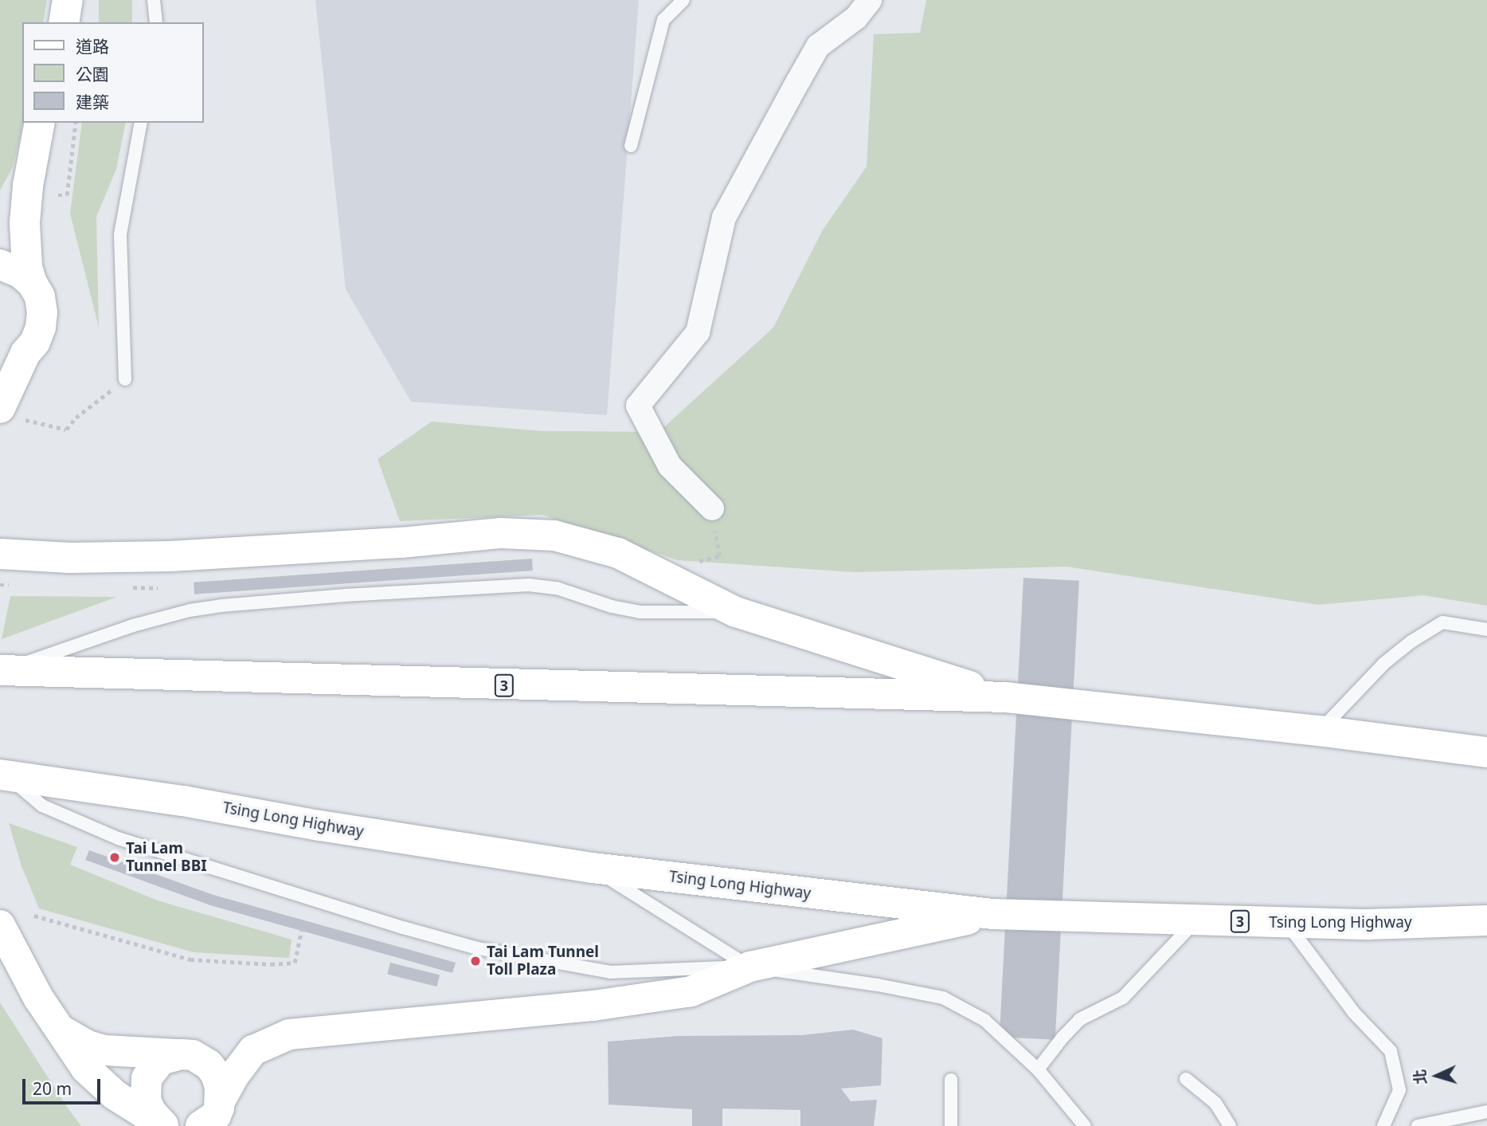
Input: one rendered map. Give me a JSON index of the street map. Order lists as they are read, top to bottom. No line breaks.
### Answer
{"streets":{"main road":["3","Tsing Long Highway"]},"places":["Tai Lam Tunnel BBI","Tai Lam Tunnel Toll Plaza"],"legend":["道路","公園","建築"],"scale_bar":"20 m","north":"left"}
